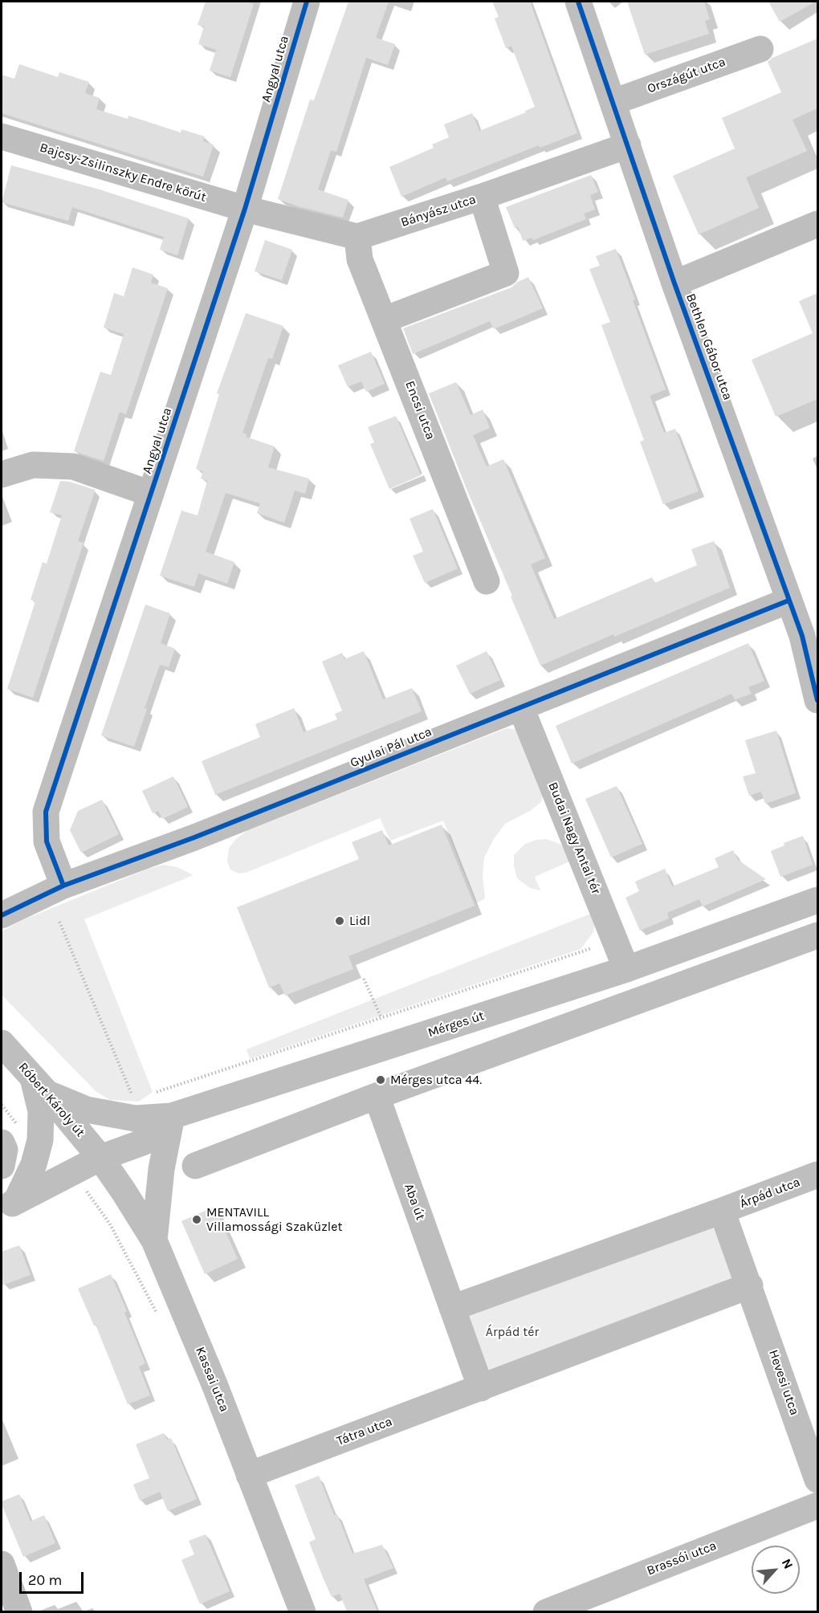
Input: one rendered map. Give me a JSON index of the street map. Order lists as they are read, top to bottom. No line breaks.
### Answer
{"streets":{"street":["Angyal utca","Országút utca","Bajcsy-Zsilinszky Endre körút","Bányász utca","Bethlen Gábor utca","Encsi utca","Gyulai Pál utca","Budai Nagy Antal tér","Mérges út","Róbert Károly út","Árpád utca","Aba út","Kassai utca","Hevesi utca","Tátra utca","Brassói utca"]},"crossings":[["Angyal utca","Bajcsy-Zsilinszky Endre körút"],["Angyal utca","Gyulai Pál utca"],["Országút utca","Bethlen Gábor utca"],["Bányász utca","Bethlen Gábor utca"],["Bányász utca","Encsi utca"],["Bethlen Gábor utca","Gyulai Pál utca"],["Gyulai Pál utca","Budai Nagy Antal tér"],["Budai Nagy Antal tér","Mérges út"],["Mérges út","Róbert Károly út"],["Mérges út","Kassai utca"],["Róbert Károly út","Kassai utca"],["Kassai utca","Tátra utca"]],"parks":["Árpád tér"],"places":["Lidl","Mérges utca 44.","MENTAVILL Villamossági Szaküzlet"],"scale_bar":"20 m","north":"top right"}
